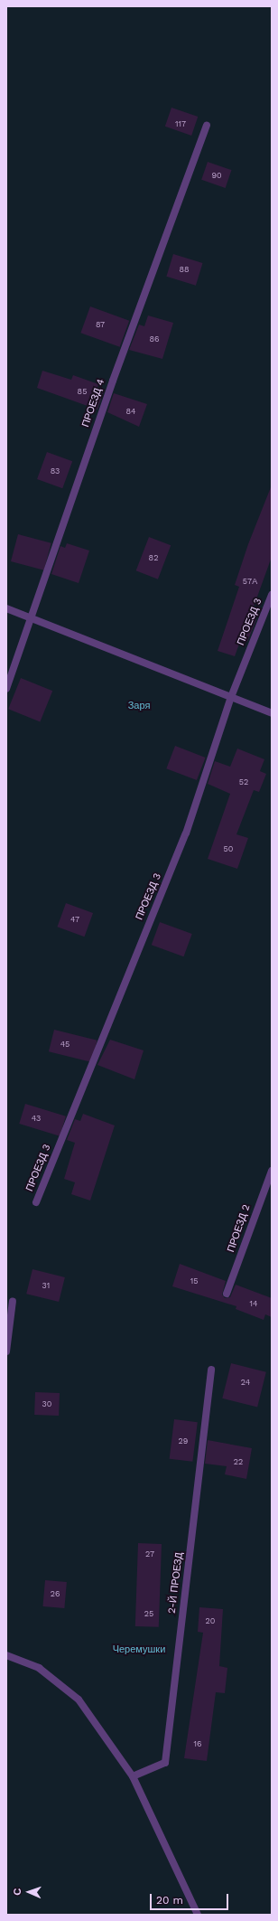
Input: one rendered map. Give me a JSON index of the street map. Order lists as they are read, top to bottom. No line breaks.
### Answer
{"streets":{"street":["ПРОЕЗД 4","ПРОЕЗД 3","ПРОЕЗД 2","2-Й ПРОЕЗД"]},"parks":["Заря","Черемушки"],"house_numbers":["117","90","88","87","86","85","84","83","82","57А","52","50","47","45","43","15","31","14","24","30","29","22","27","26","25","20","16"],"scale_bar":"20 m","north":"left"}
